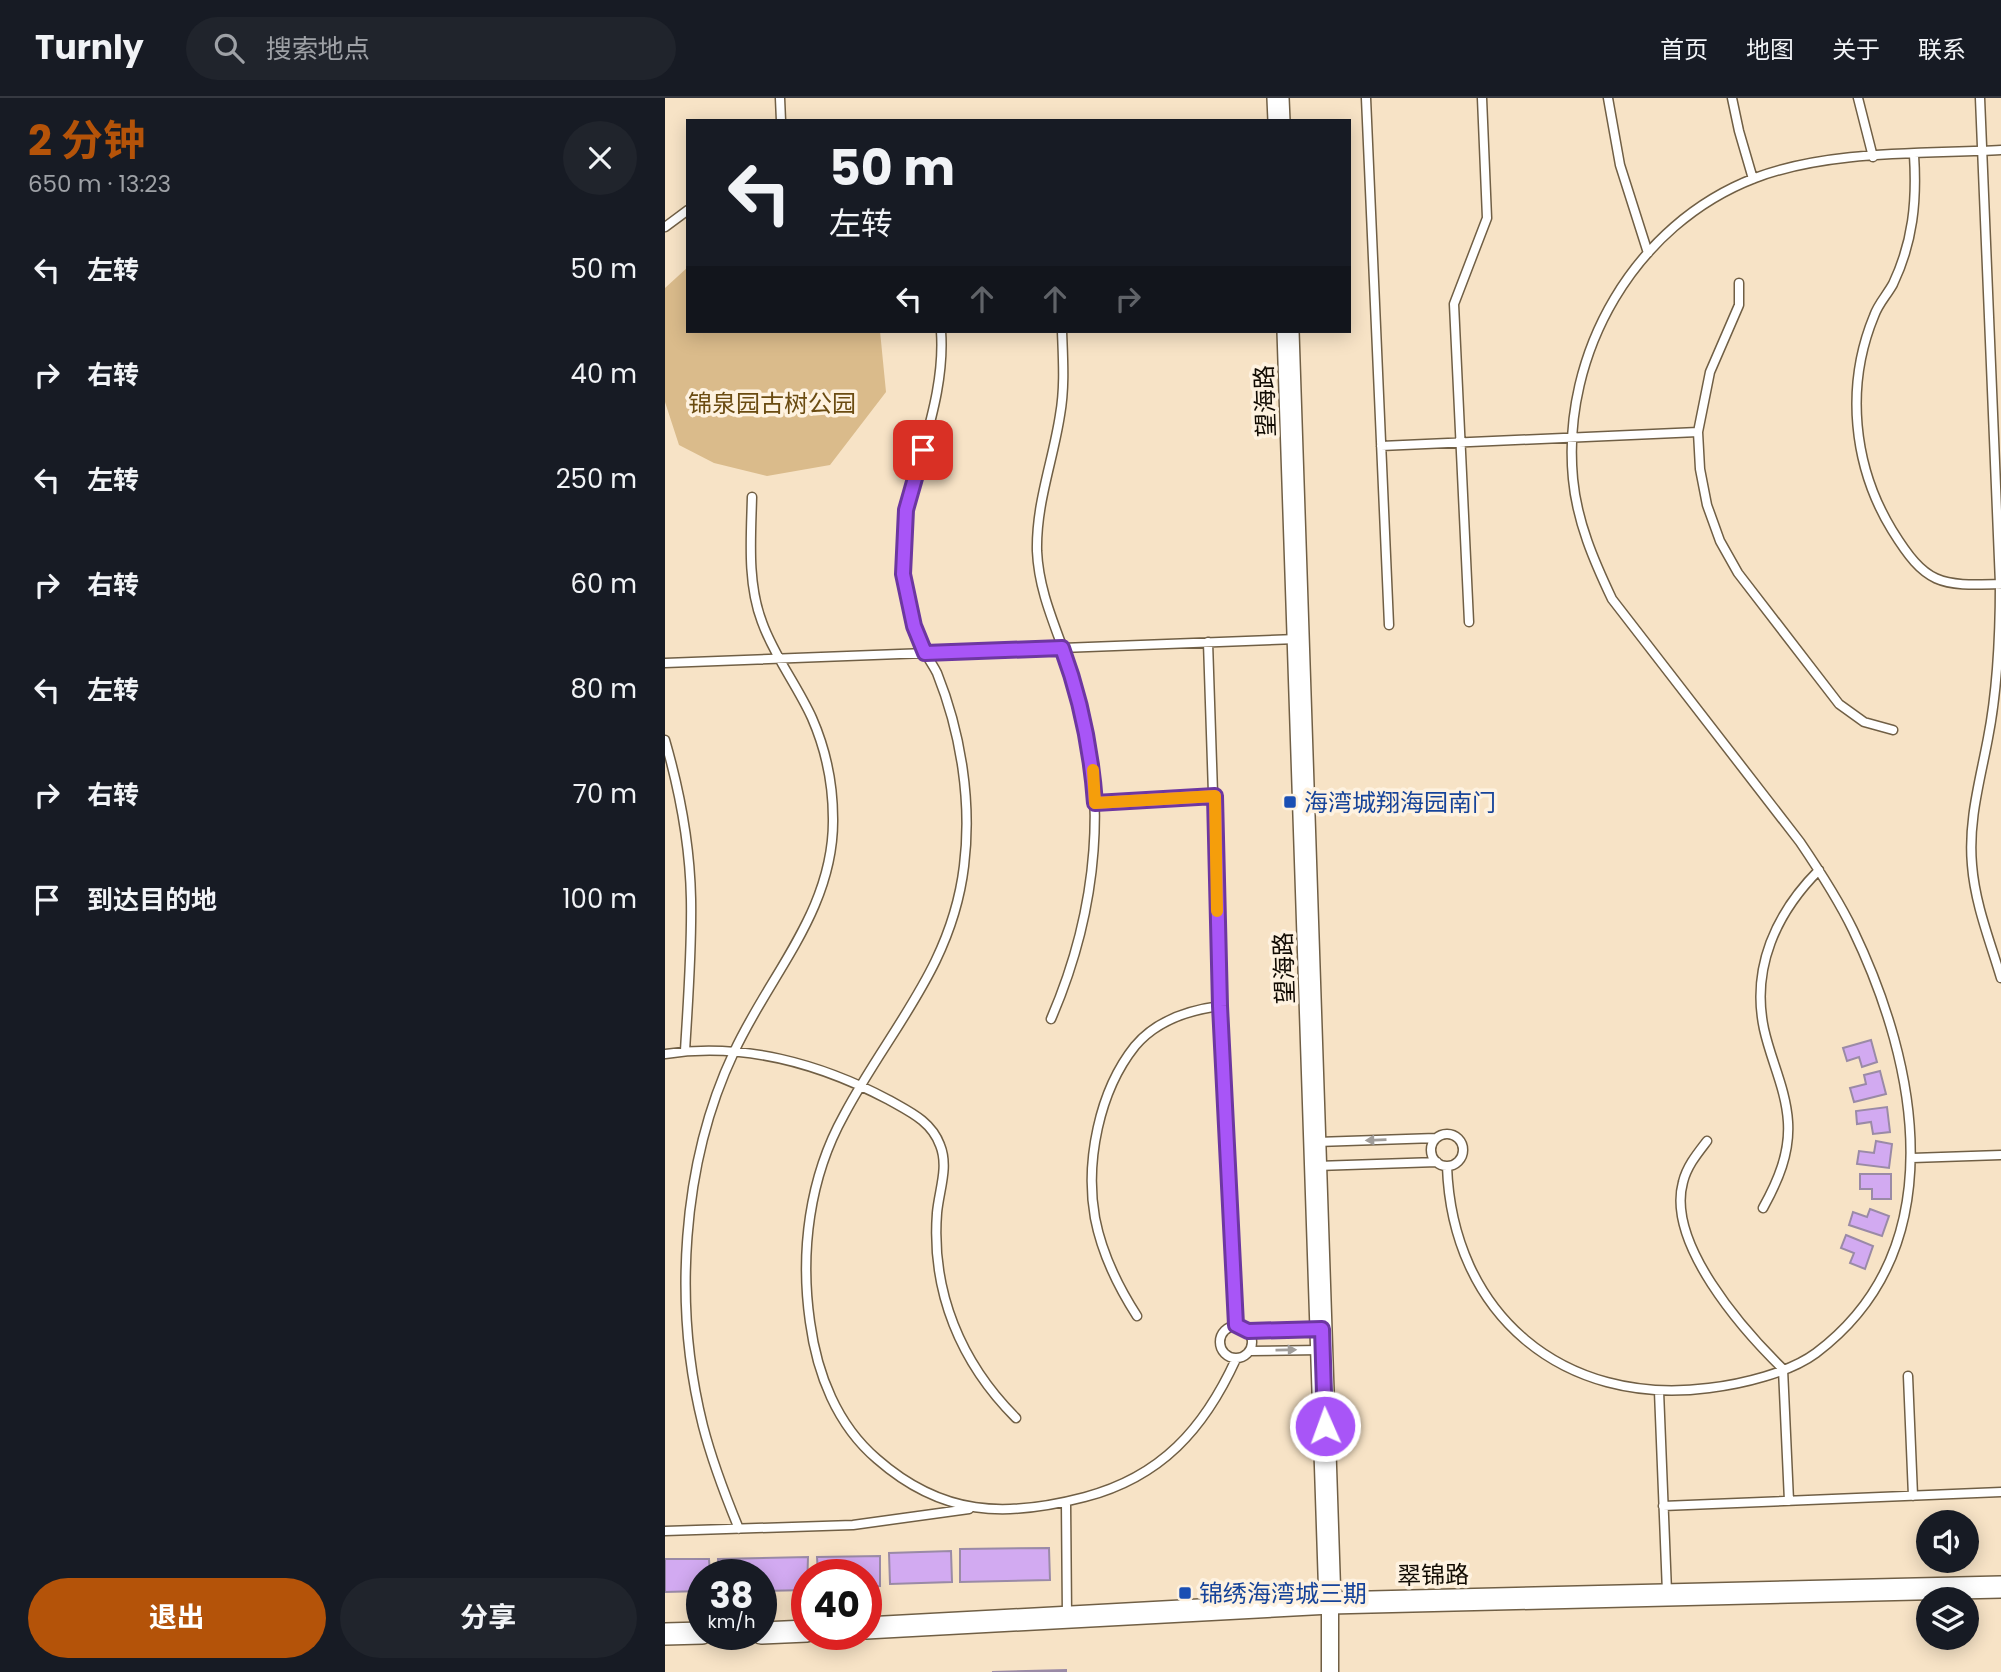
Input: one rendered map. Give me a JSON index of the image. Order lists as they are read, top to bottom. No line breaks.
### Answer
{"streets":{"street":["望海路","翠锦路"]},"crossings":[["望海路","翠锦路"]],"parks":["锦泉园古树公园"],"places":{"transit":["海湾城翔海园南门","锦绣海湾城三期"]},"page":{"header":"Turnly","search":"搜索地点","nav":["首页","地图","关于","联系"],"heading":["2 分钟","650 m · 13:23"],"turn":["50 m","左转"],"list":[{"name":"左转","value":"50 m"},{"name":"右转","value":"40 m"},{"name":"左转","value":"250 m"},{"name":"右转","value":"60 m"},{"name":"左转","value":"80 m"},{"name":"右转","value":"70 m"},{"name":"到达目的地","value":"100 m"}],"speed":"38 km/h","limit":"40","buttons":["退出","分享"]}}
